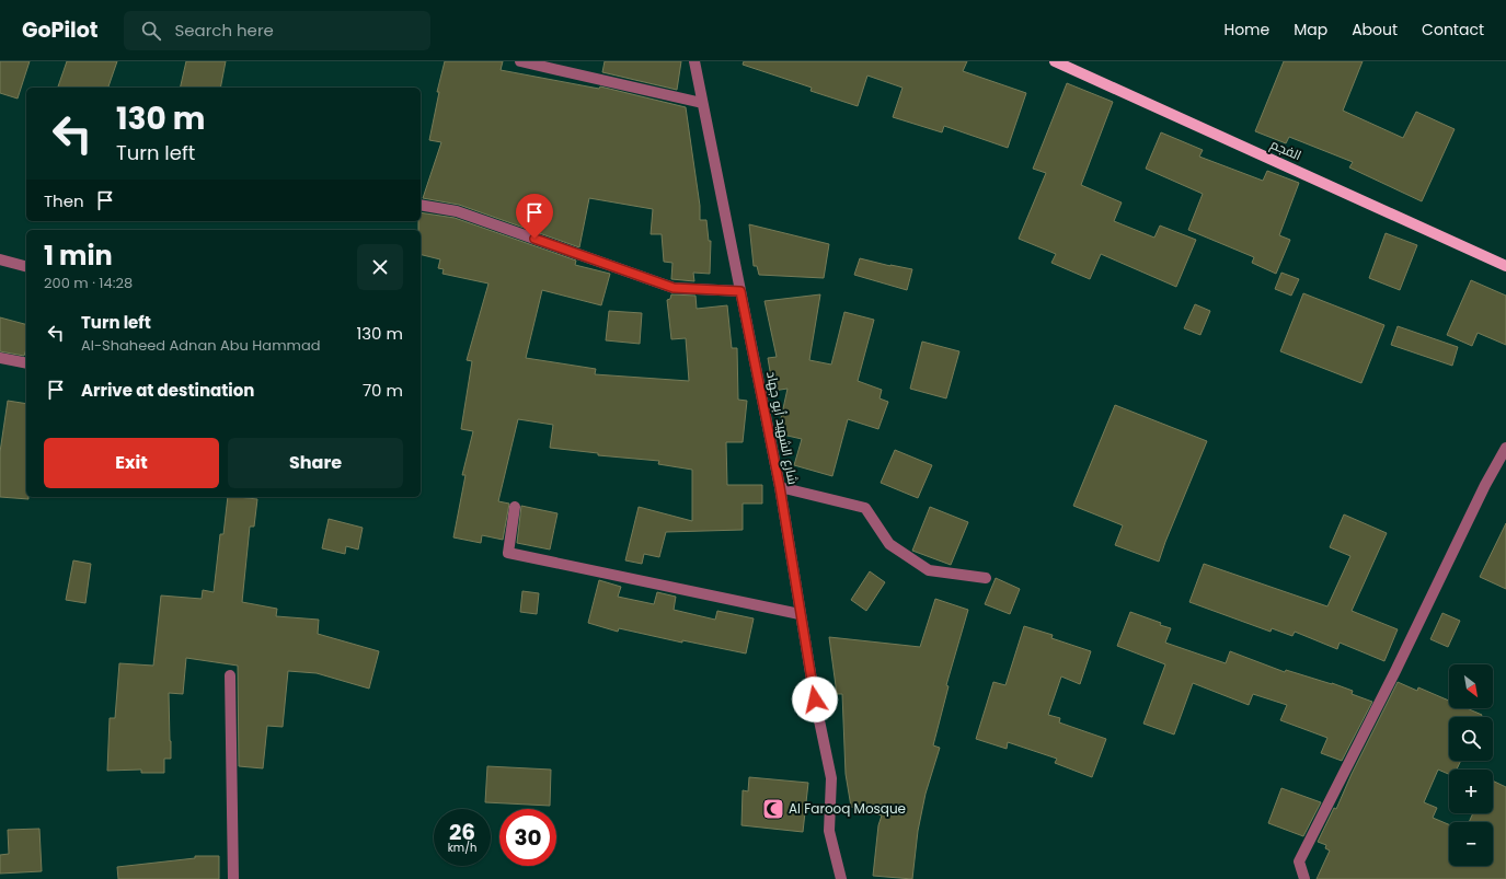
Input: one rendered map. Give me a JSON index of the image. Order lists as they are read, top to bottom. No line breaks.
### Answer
{"streets":{"main road":["الفجم"],"street":["شارع الشهيد أبو جهاد"]},"places":{"mosque":["Al Farooq Mosque"]},"north":"bottom right","page":{"header":"GoPilot","search":"Search here","nav":["Home","Map","About","Contact"],"turn":["130 m","Turn left"],"then":"Then","heading":["1 min","200 m · 14:28"],"list":[{"name":"Turn left","note":"Al-Shaheed Adnan Abu Hammad","value":"130 m"},{"name":"Arrive at destination","value":"70 m"}],"buttons":["Exit","Share"],"map_buttons":["+","−"],"speed":"26 km/h","limit":"30"}}
